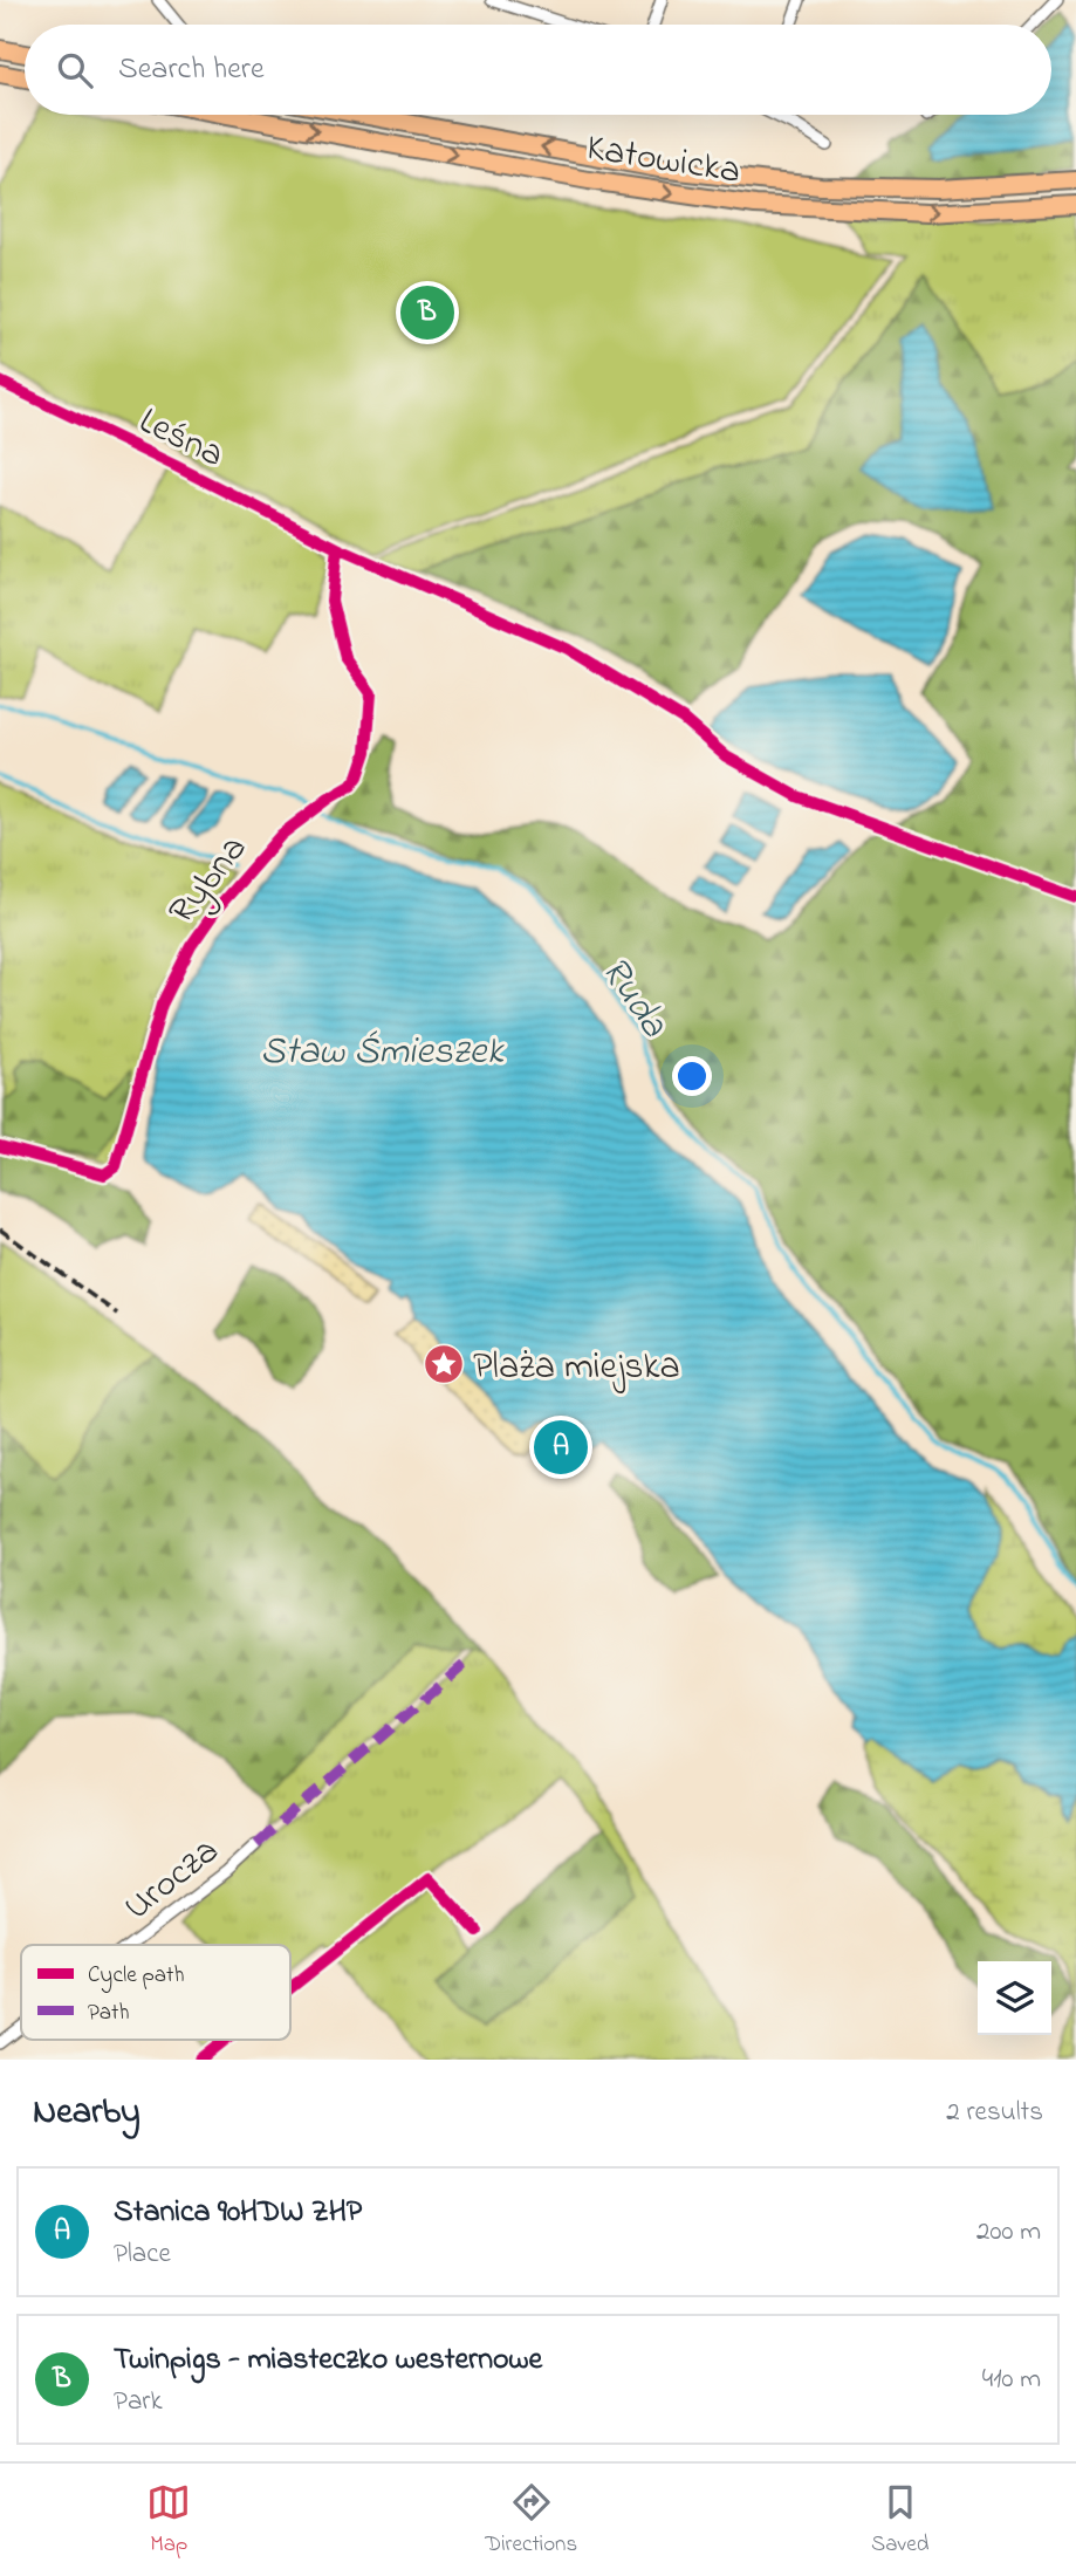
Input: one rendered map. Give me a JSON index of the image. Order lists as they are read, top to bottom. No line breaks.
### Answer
{"streets":{"main road":["Katowicka"],"street":["Leśna","Rybna","Urocza"]},"crossings":[["Leśna","Rybna"]],"water":["Ruda","Staw Śmieszek"],"places":{"place":["Plaża miejska"]},"legend":["Cycle path","Path"],"page":{"search":"Search here","pins":["B","A"],"heading":["Nearby","2 results"],"list":[{"mark":"A","name":"Stanica 90HDW ZHP","note":"Place","value":"200 m"},{"mark":"B","name":"Twinpigs - miasteczko westernowe","note":"Park","value":"410 m"}],"nav":["Map","Directions","Saved"]}}
